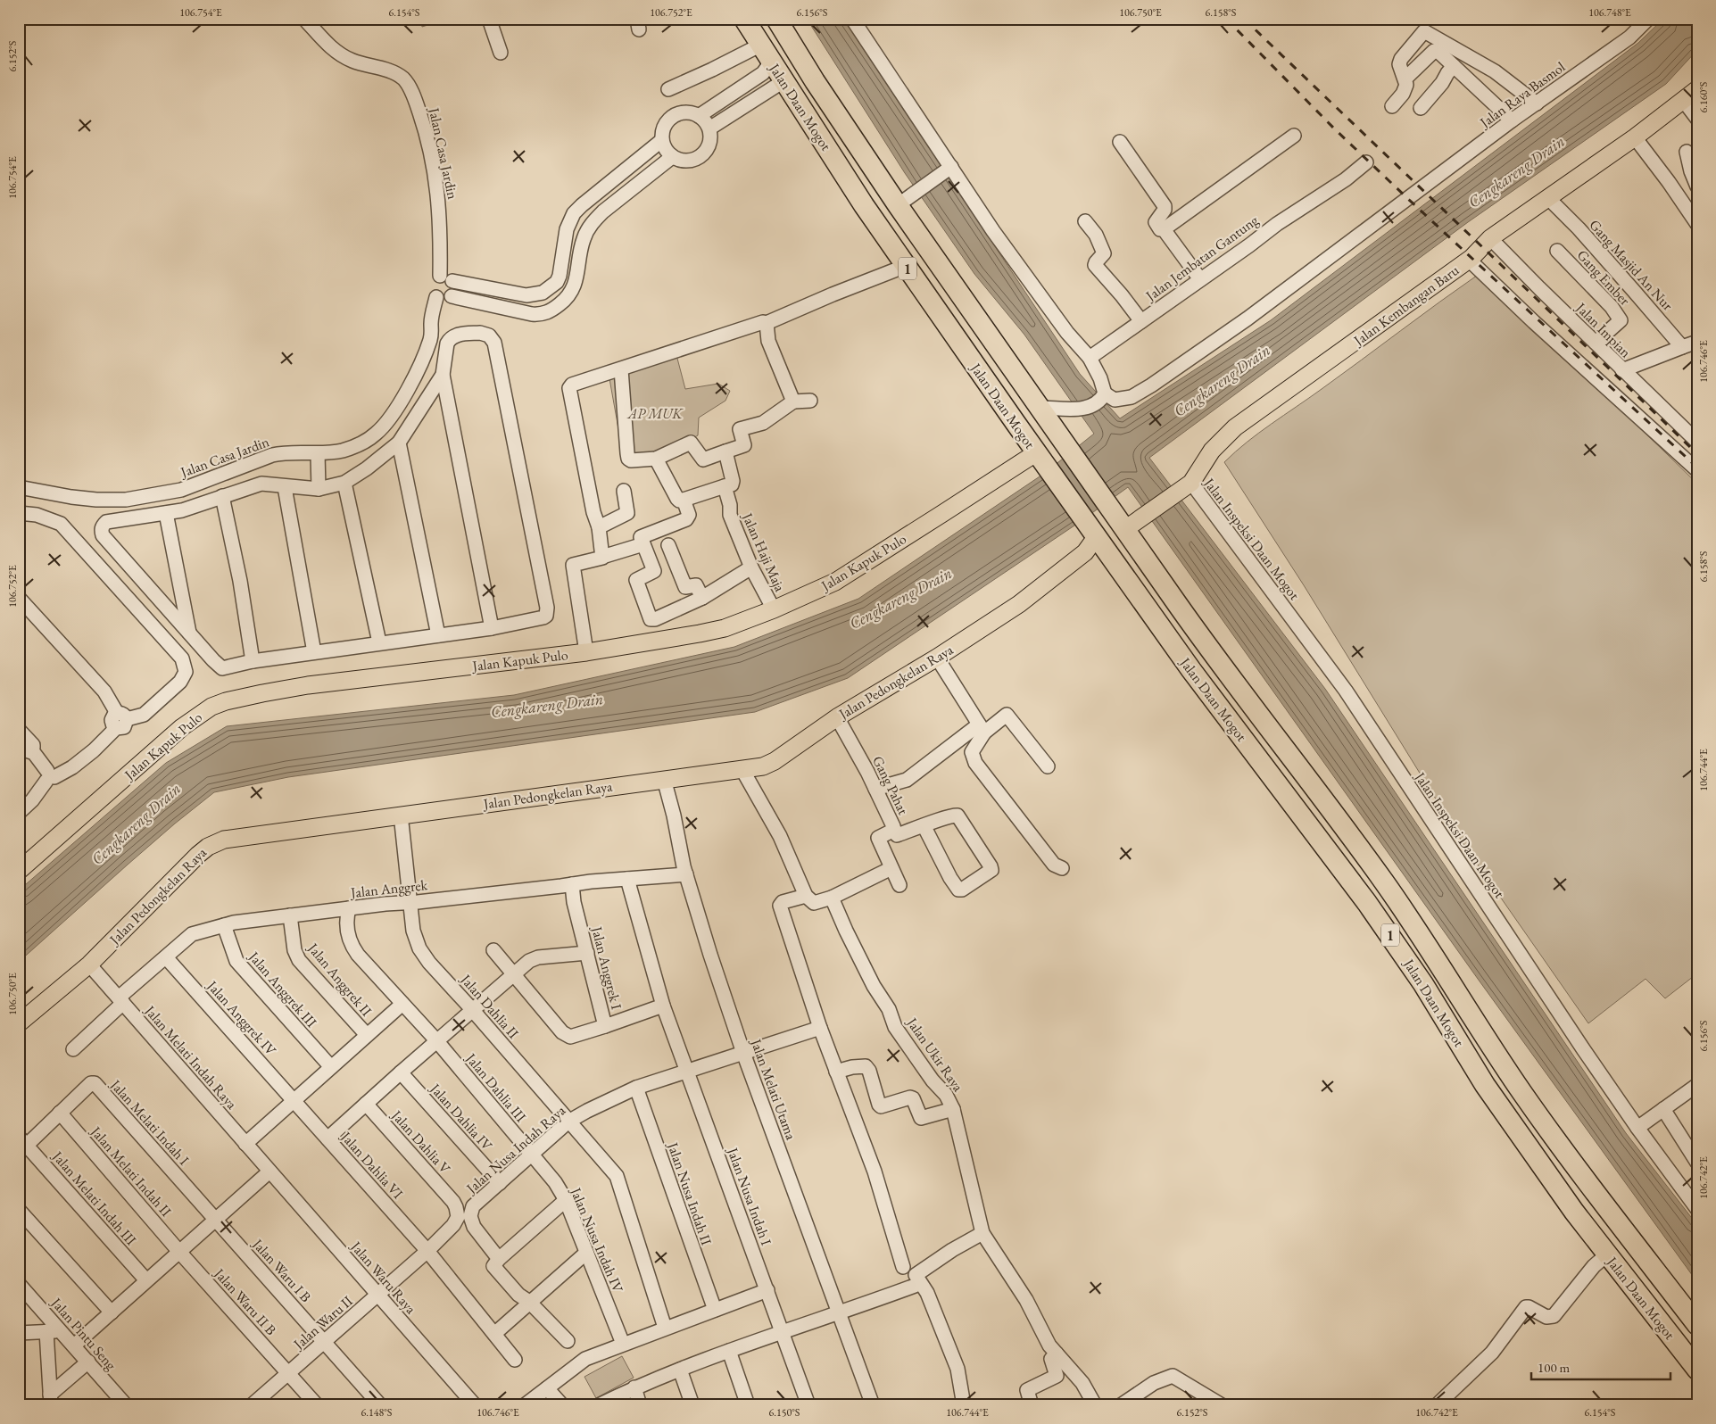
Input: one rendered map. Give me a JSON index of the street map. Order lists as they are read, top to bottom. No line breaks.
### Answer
{"streets":{"highway":["Jalan Daan Mogot","1"],"main road":["Jalan Kembangan Baru","Jalan Kapuk Pulo","Jalan Pedongkelan Raya"],"street":["Jalan Raya Basmol","Jalan Casa Jardin","Jalan Jembatan Gantung","Gang Masjid An Nur","Gang Ember","Jalan Impian","Jalan Inspeksi Daan Mogot","Jalan Haji Maja","Gang Pahat","Jalan Anggrek","Jalan Anggrek I","Jalan Anggrek II","Jalan Anggrek III","Jalan Dahlia II","Jalan Anggrek IV","Jalan Ukir Raya","Jalan Melati Indah Raya","Jalan Dahlia III","Jalan Melati Utama","Jalan Dahlia IV","Jalan Melati Indah I","Jalan Dahlia V","Jalan Nusa Indah Raya","Jalan Dahlia VI","Jalan Melati Indah II","Jalan Nusa Indah II","Jalan Nusa Indah I","Jalan Melati Indah III","Jalan Nusa Indah IV","Jalan Waru I B","Jalan Waru Raya","Jalan Waru II B","Jalan Waru II","Jalan Pintu Seng"]},"crossings":[["Jalan Daan Mogot","Jalan Kembangan Baru"],["Jalan Daan Mogot","Jalan Kapuk Pulo"],["Jalan Daan Mogot","Jalan Pedongkelan Raya"],["Gang Masjid An Nur","Jalan Kembangan Baru"],["Gang Ember","Jalan Impian"],["Jalan Kembangan Baru","Jalan Impian"],["Jalan Kembangan Baru","Jalan Inspeksi Daan Mogot"],["Jalan Haji Maja","Jalan Kapuk Pulo"],["Jalan Pedongkelan Raya","Gang Pahat"],["Jalan Pedongkelan Raya","Jalan Dahlia II"],["Jalan Pedongkelan Raya","Jalan Melati Indah Raya"],["Jalan Pedongkelan Raya","Jalan Melati Utama"],["Jalan Anggrek","Jalan Anggrek I"],["Jalan Anggrek","Jalan Anggrek II"],["Jalan Anggrek","Jalan Anggrek III"],["Jalan Anggrek","Jalan Dahlia II"],["Jalan Anggrek","Jalan Anggrek IV"],["Jalan Anggrek","Jalan Melati Indah Raya"],["Jalan Anggrek","Jalan Melati Utama"],["Jalan Dahlia II","Jalan Nusa Indah Raya"],["Jalan Anggrek IV","Jalan Dahlia VI"],["Jalan Melati Indah Raya","Jalan Waru Raya"],["Jalan Dahlia III","Jalan Nusa Indah Raya"],["Jalan Dahlia III","Jalan Nusa Indah IV"],["Jalan Melati Utama","Jalan Nusa Indah Raya"],["Jalan Dahlia IV","Jalan Nusa Indah Raya"],["Jalan Melati Indah I","Jalan Melati Indah II"],["Jalan Melati Indah I","Jalan Melati Indah III"],["Jalan Melati Indah I","Jalan Waru I B"],["Jalan Dahlia V","Jalan Waru II"],["Jalan Nusa Indah Raya","Jalan Nusa Indah II"],["Jalan Nusa Indah Raya","Jalan Nusa Indah I"],["Jalan Nusa Indah Raya","Jalan Nusa Indah IV"],["Jalan Dahlia VI","Jalan Waru II"],["Jalan Melati Indah II","Jalan Waru II B"],["Jalan Waru I B","Jalan Waru II"],["Jalan Waru Raya","Jalan Waru II"],["Jalan Waru II B","Jalan Waru II"]],"water":["Cengkareng Drain"],"parks":["AP MUK"],"scale_bar":"100 m","coordinates":["106.754°E","6.154°S","106.752°E","6.156°S","106.750°E","6.158°S","106.748°E","6.152°S","6.160°S","106.746°E","106.744°E","106.742°E","6.148°S","6.150°S"]}
